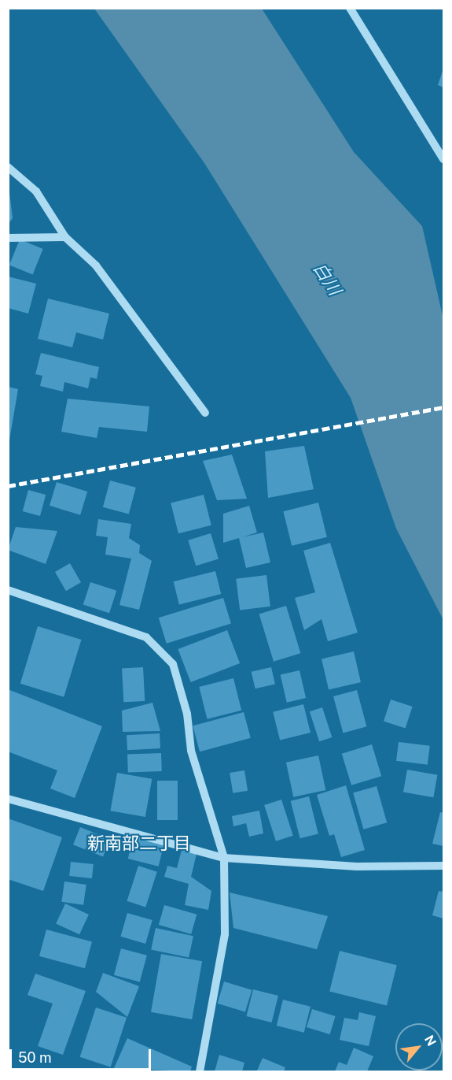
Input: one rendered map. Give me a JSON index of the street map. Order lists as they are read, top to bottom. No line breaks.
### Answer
{"districts":["新南部二丁目"],"water":["白川"],"scale_bar":"50 m","north":"top right"}
